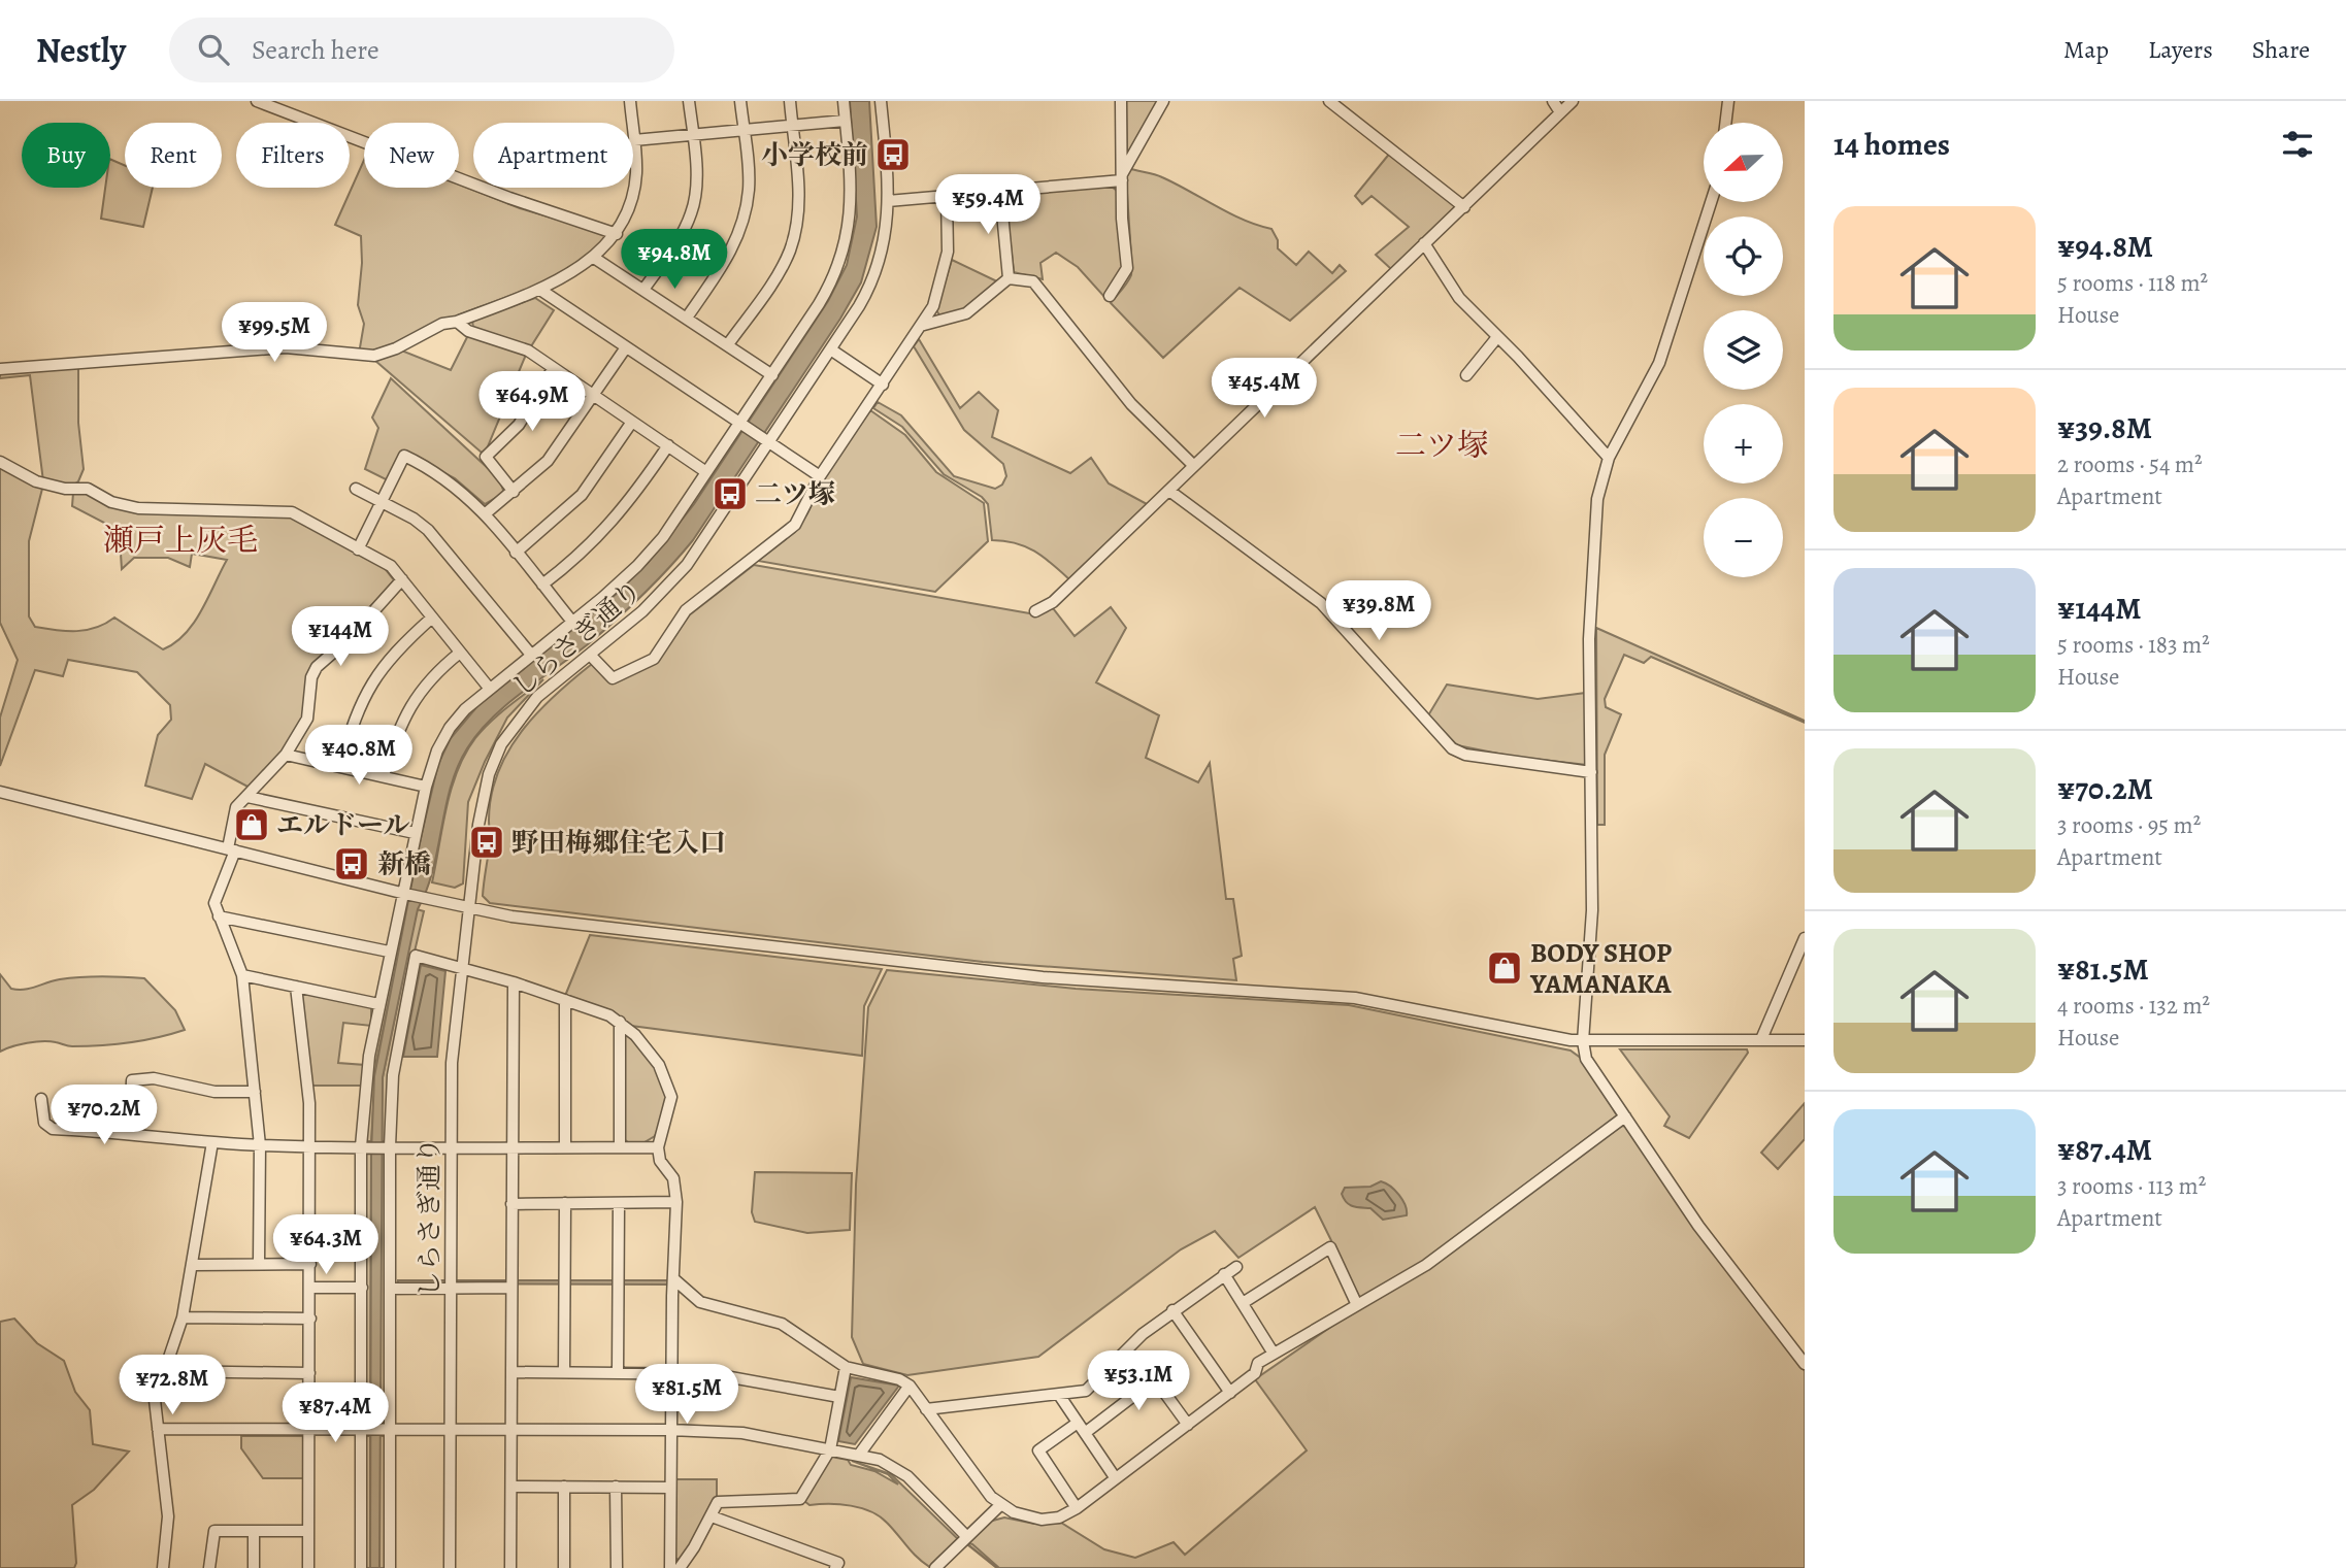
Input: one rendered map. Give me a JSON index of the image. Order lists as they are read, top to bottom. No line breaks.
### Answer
{"streets":{"street":["しらさぎ通り"]},"districts":["二ツ塚","瀬戸上灰毛"],"places":{"bus stop":["小学校前","二ツ塚","野田梅郷住宅入口","新橋"],"shop":["エルドール","BODY SHOP YAMANAKA"]},"north":"left","page":{"header":"Nestly","search":"Search here","nav":["Map","Layers","Share"],"heading":"14 homes","map_buttons":["+","−"],"chip":["Buy","Rent","Filters","New","Apartment"],"price":["¥59.4M","¥94.8M","¥99.5M","¥45.4M","¥64.9M","¥39.8M","¥144M","¥40.8M","¥70.2M","¥64.3M","¥53.1M","¥72.8M","¥81.5M","¥87.4M"],"list":[{"name":"¥94.8M","note":"5 rooms · 118 m² · House"},{"name":"¥39.8M","note":"2 rooms · 54 m² · Apartment"},{"name":"¥144M","note":"5 rooms · 183 m² · House"},{"name":"¥70.2M","note":"3 rooms · 95 m² · Apartment"},{"name":"¥81.5M","note":"4 rooms · 132 m² · House"},{"name":"¥87.4M","note":"3 rooms · 113 m² · Apartment"}]}}
